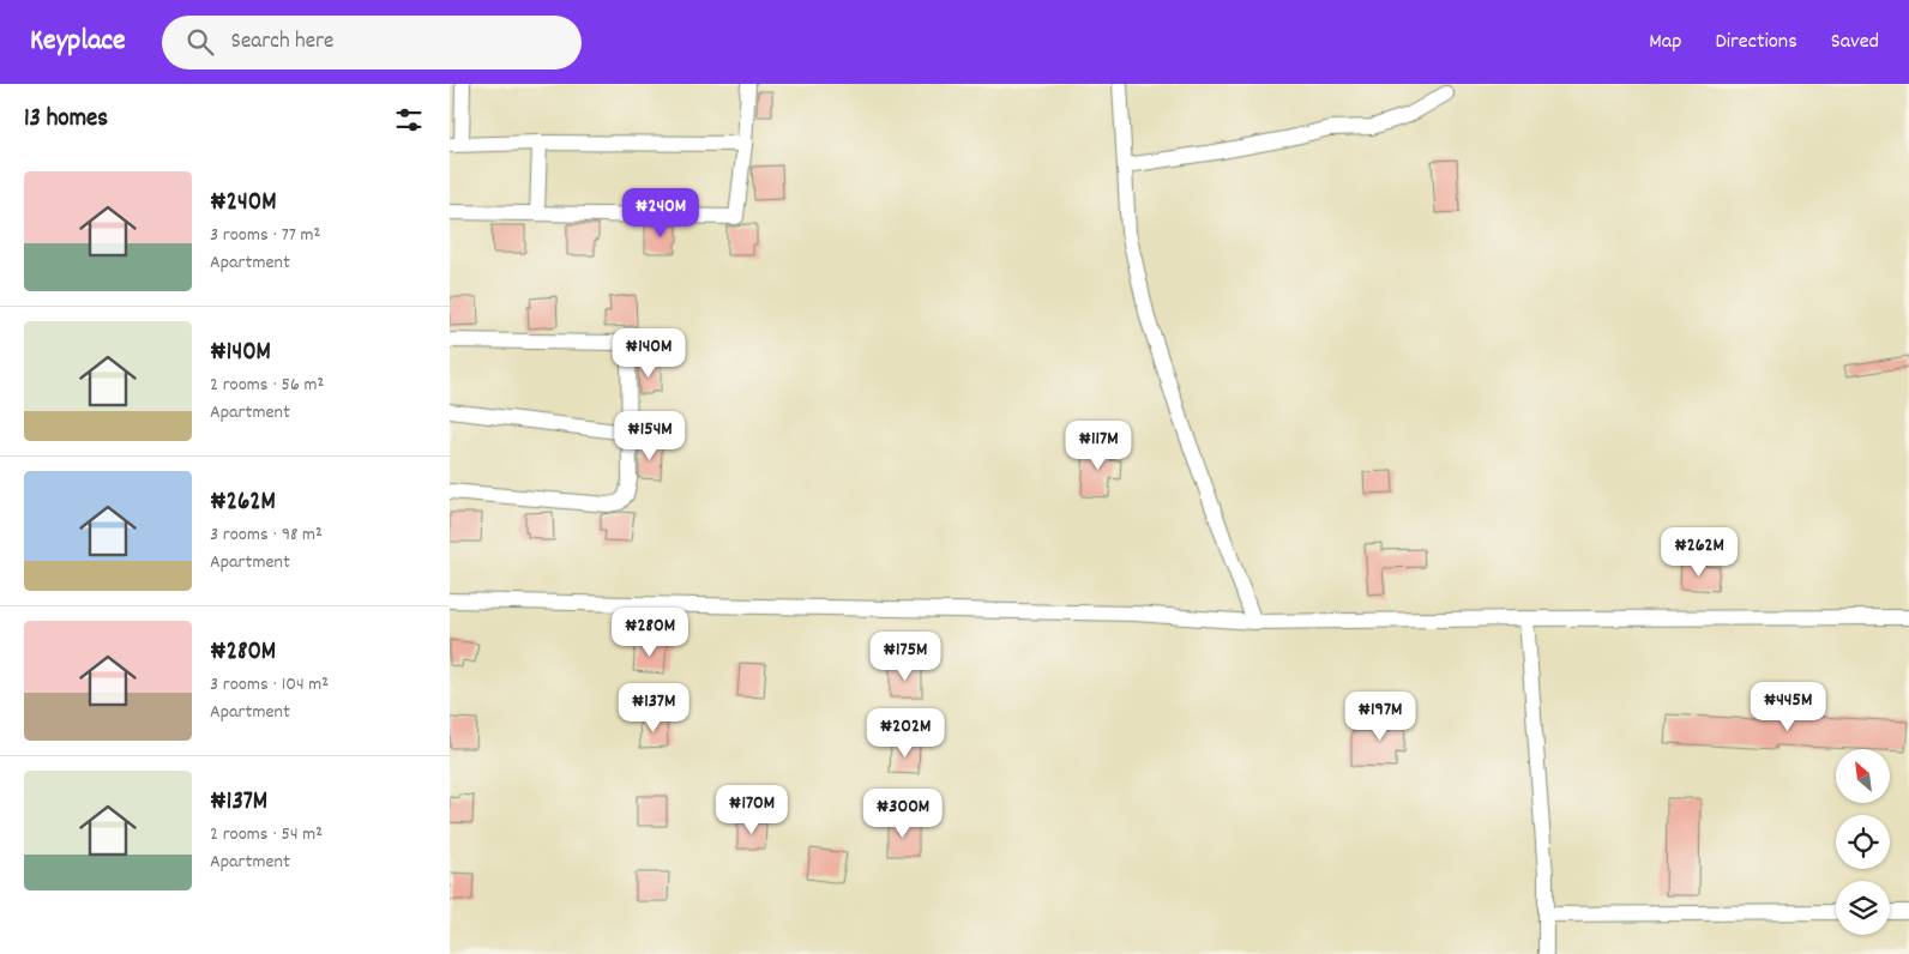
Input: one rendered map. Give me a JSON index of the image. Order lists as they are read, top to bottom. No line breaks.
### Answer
{"north":"top left","page":{"header":"Keyplace","search":"Search here","nav":["Map","Directions","Saved"],"heading":"13 homes","list":[{"name":"₦240M","note":"3 rooms · 77 m² · Apartment"},{"name":"₦140M","note":"2 rooms · 56 m² · Apartment"},{"name":"₦262M","note":"3 rooms · 98 m² · Apartment"},{"name":"₦280M","note":"3 rooms · 104 m² · Apartment"},{"name":"₦137M","note":"2 rooms · 54 m² · Apartment"}],"price":["₦240M","₦140M","₦154M","₦117M","₦262M","₦280M","₦175M","₦445M","₦137M","₦197M","₦202M","₦170M","₦300M"]}}
